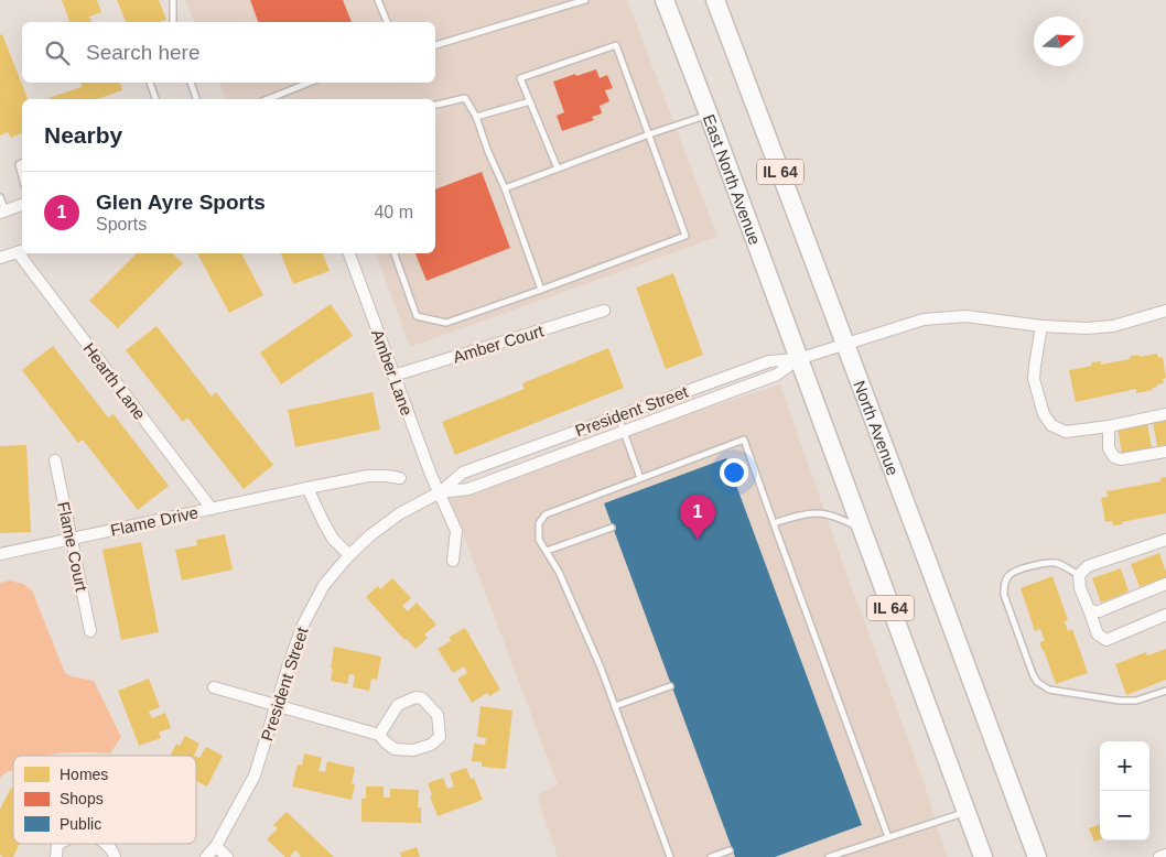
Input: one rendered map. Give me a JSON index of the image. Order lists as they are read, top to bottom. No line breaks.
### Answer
{"streets":{"main road":["IL 64","East North Avenue","North Avenue"],"street":["Amber Court","Amber Lane","Hearth Lane","President Street","Flame Drive","Flame Court"]},"crossings":[["IL 64","East North Avenue"],["IL 64","President Street"],["East North Avenue","President Street"],["Amber Court","Amber Lane"],["Amber Lane","President Street"],["Hearth Lane","Flame Drive"],["President Street","North Avenue"],["Flame Drive","Flame Court"]],"legend":["Homes","Shops","Public"],"north":"right","page":{"search":"Search here","heading":"Nearby","list":[{"mark":"1","name":"Glen Ayre Sports","note":"Sports","value":"40 m"}],"pins":"1","map_buttons":["+","−"]}}
